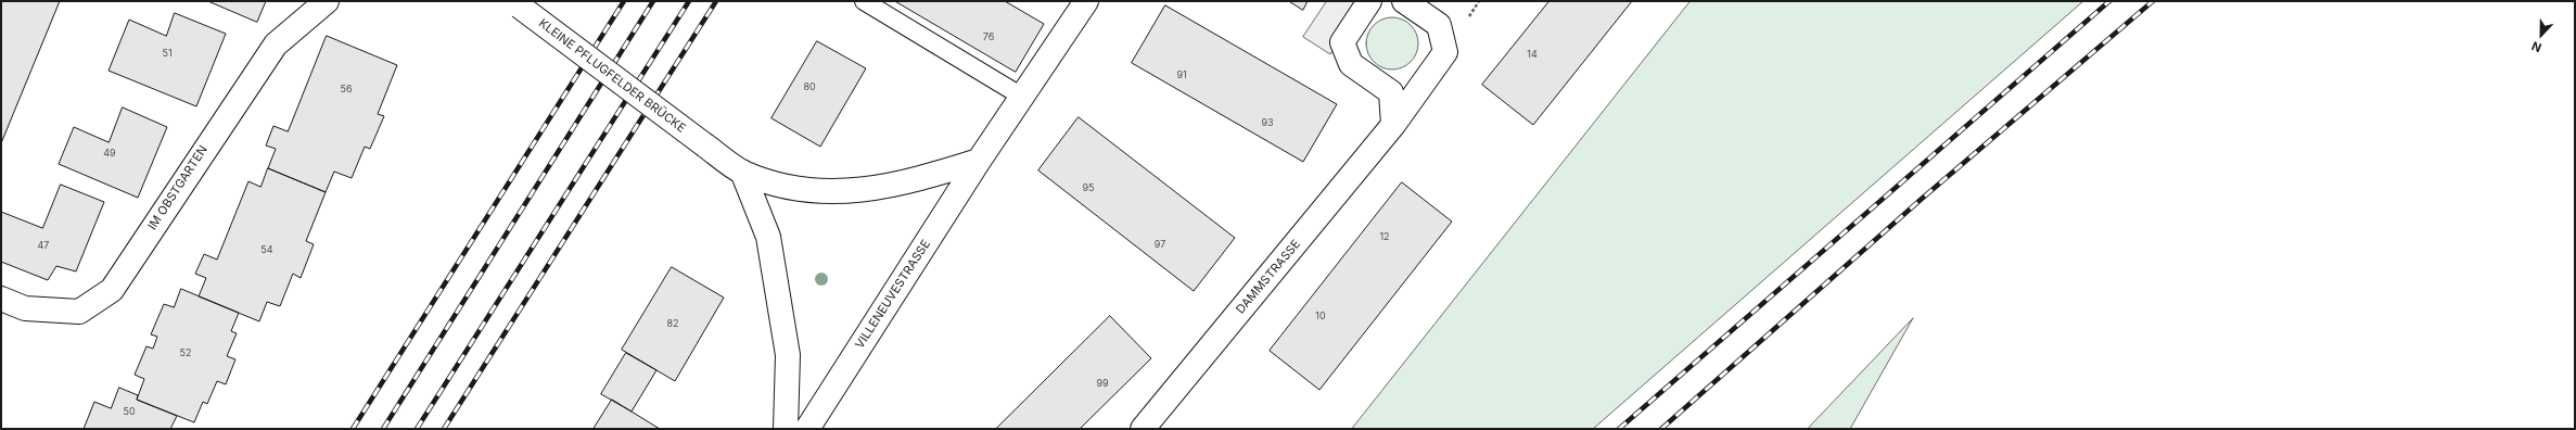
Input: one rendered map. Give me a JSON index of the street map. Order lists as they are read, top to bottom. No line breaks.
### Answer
{"streets":{"street":["KLEINE PFLUGFELDER BRÜCKE","IM OBSTGARTEN","DAMMSTRASSE","VILLENEUVESTRASSE"]},"house_numbers":["76","51","14","91","80","56","93","49","95","12","97","47","54","10","82","52","99","50"],"north":"bottom"}
